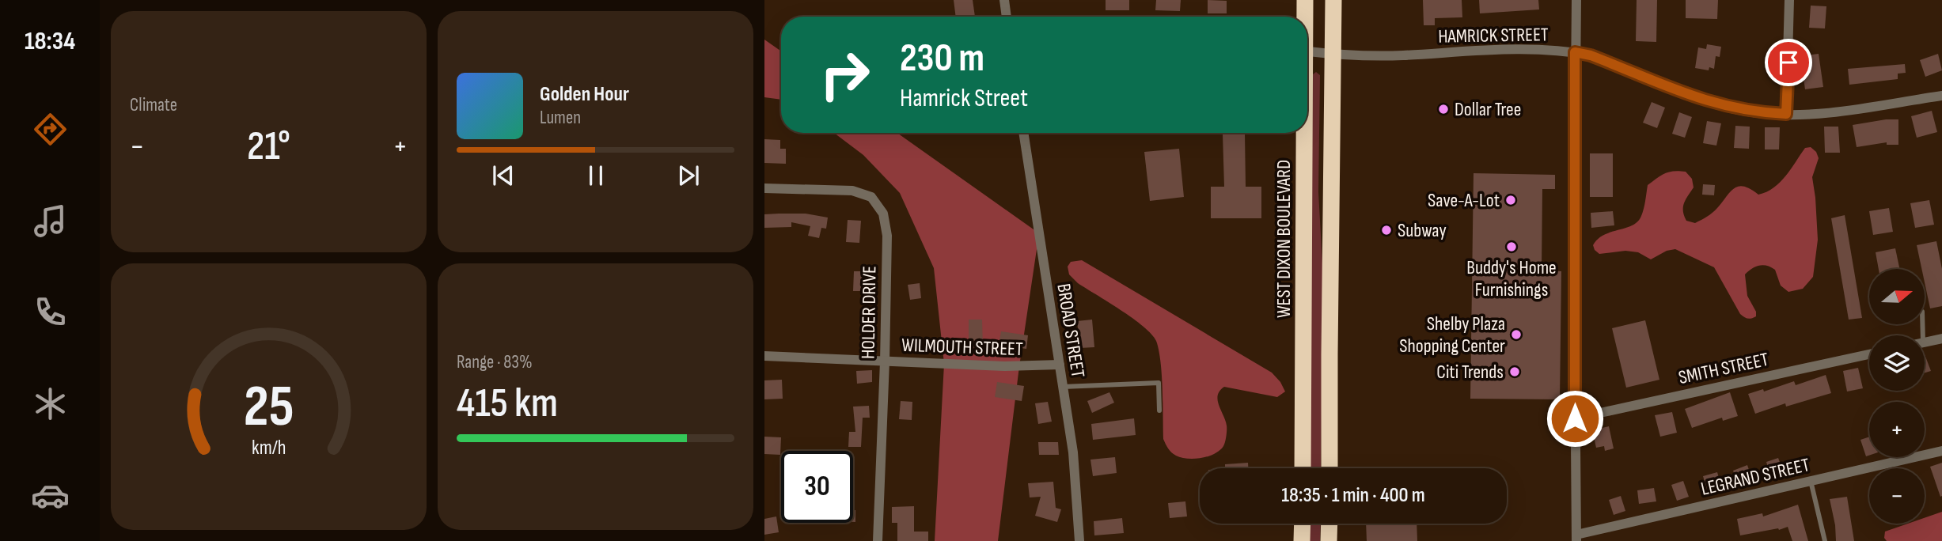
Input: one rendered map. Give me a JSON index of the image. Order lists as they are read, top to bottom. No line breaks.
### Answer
{"streets":{"highway":["WEST DIXON BOULEVARD"],"street":["HAMRICK STREET","HOLDER DRIVE","BROAD STREET","WILMOUTH STREET","SMITH STREET","LEGRAND STREET"]},"crossings":[["HOLDER DRIVE","WILMOUTH STREET"],["BROAD STREET","WILMOUTH STREET"]],"places":["Dollar Tree","Save-A-Lot","Subway","Buddy's Home Furnishings","Shelby Plaza Shopping Center","Citi Trends"],"north":"right","page":{"tabs":"18:34","tile":["Climate",["Range · 83%","415 km"]],"turn":["230 m","Hamrick Street"],"song":["Golden Hour","Lumen"],"heat":["−","21°","+"],"map_buttons":["+","−"],"limit":"30","trip":"18:35 · 1 min · 400 m","gauge":["25","km/h"]}}
